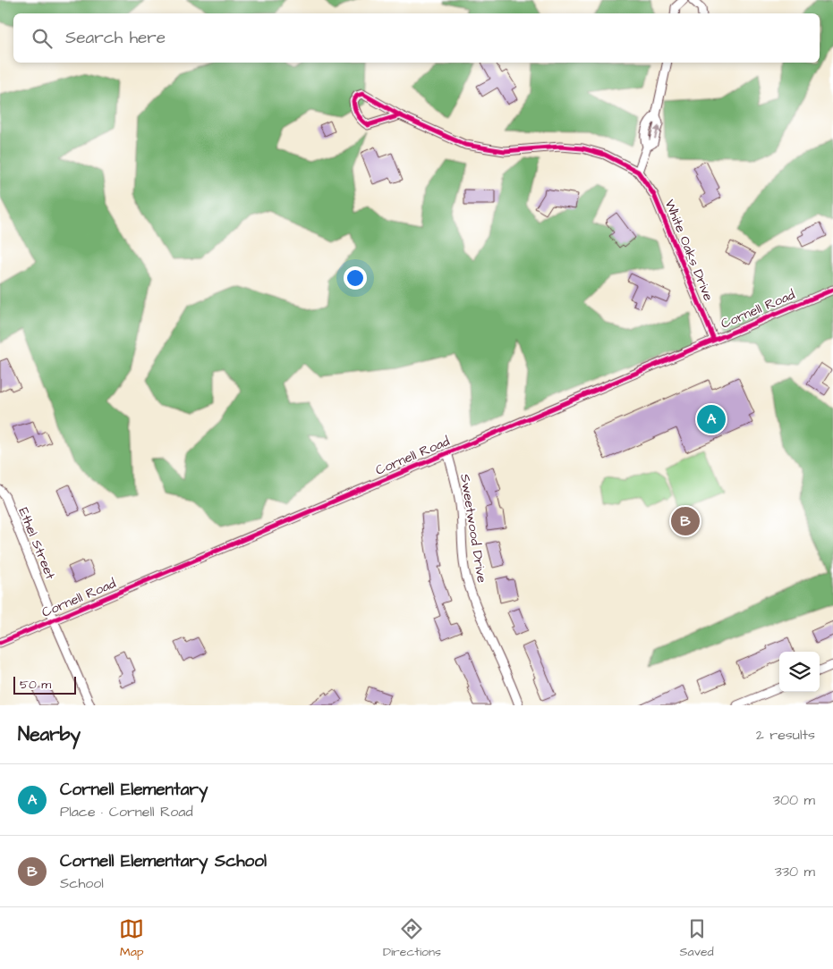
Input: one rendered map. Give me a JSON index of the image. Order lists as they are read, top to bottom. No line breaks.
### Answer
{"streets":{"street":["White Oaks Drive","Cornell Road","Sweetwood Drive","Ethel Street"]},"crossings":[["White Oaks Drive","Cornell Road"],["Cornell Road","Sweetwood Drive"],["Cornell Road","Ethel Street"]],"scale_bar":"50 m","page":{"search":"Search here","pins":["A","B"],"scale":"50 m","heading":["Nearby","2 results"],"list":[{"mark":"A","name":"Cornell Elementary","note":"Place · Cornell Road","value":"300 m"},{"mark":"B","name":"Cornell Elementary School","note":"School","value":"330 m"}],"nav":["Map","Directions","Saved"]}}
